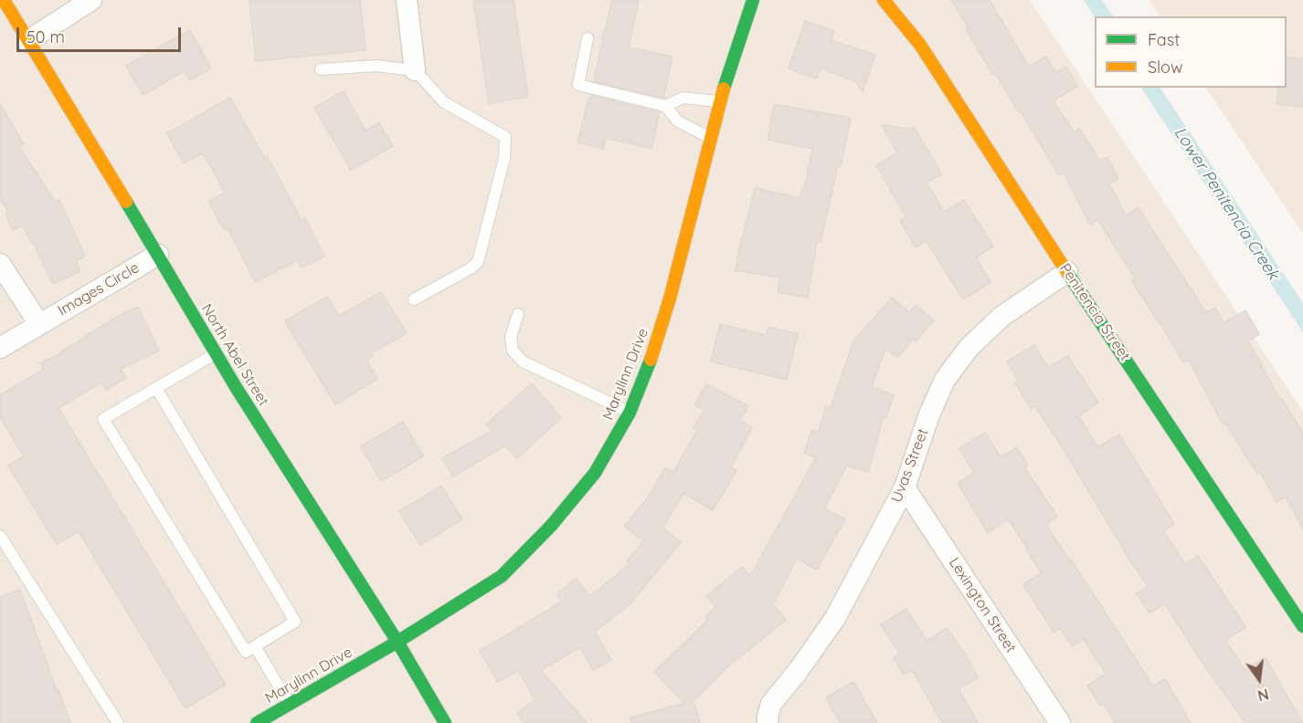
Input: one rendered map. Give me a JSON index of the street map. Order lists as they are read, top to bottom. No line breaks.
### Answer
{"streets":{"street":["Images Circle","Penitencia Street","North Abel Street","Marylinn Drive","Uvas Street","Lexington Street"]},"crossings":[["Images Circle","North Abel Street"],["Penitencia Street","Uvas Street"],["North Abel Street","Marylinn Drive"],["Uvas Street","Lexington Street"]],"water":["Lower Penitencia Creek"],"legend":["Fast","Slow"],"scale_bar":"50 m","north":"bottom"}
